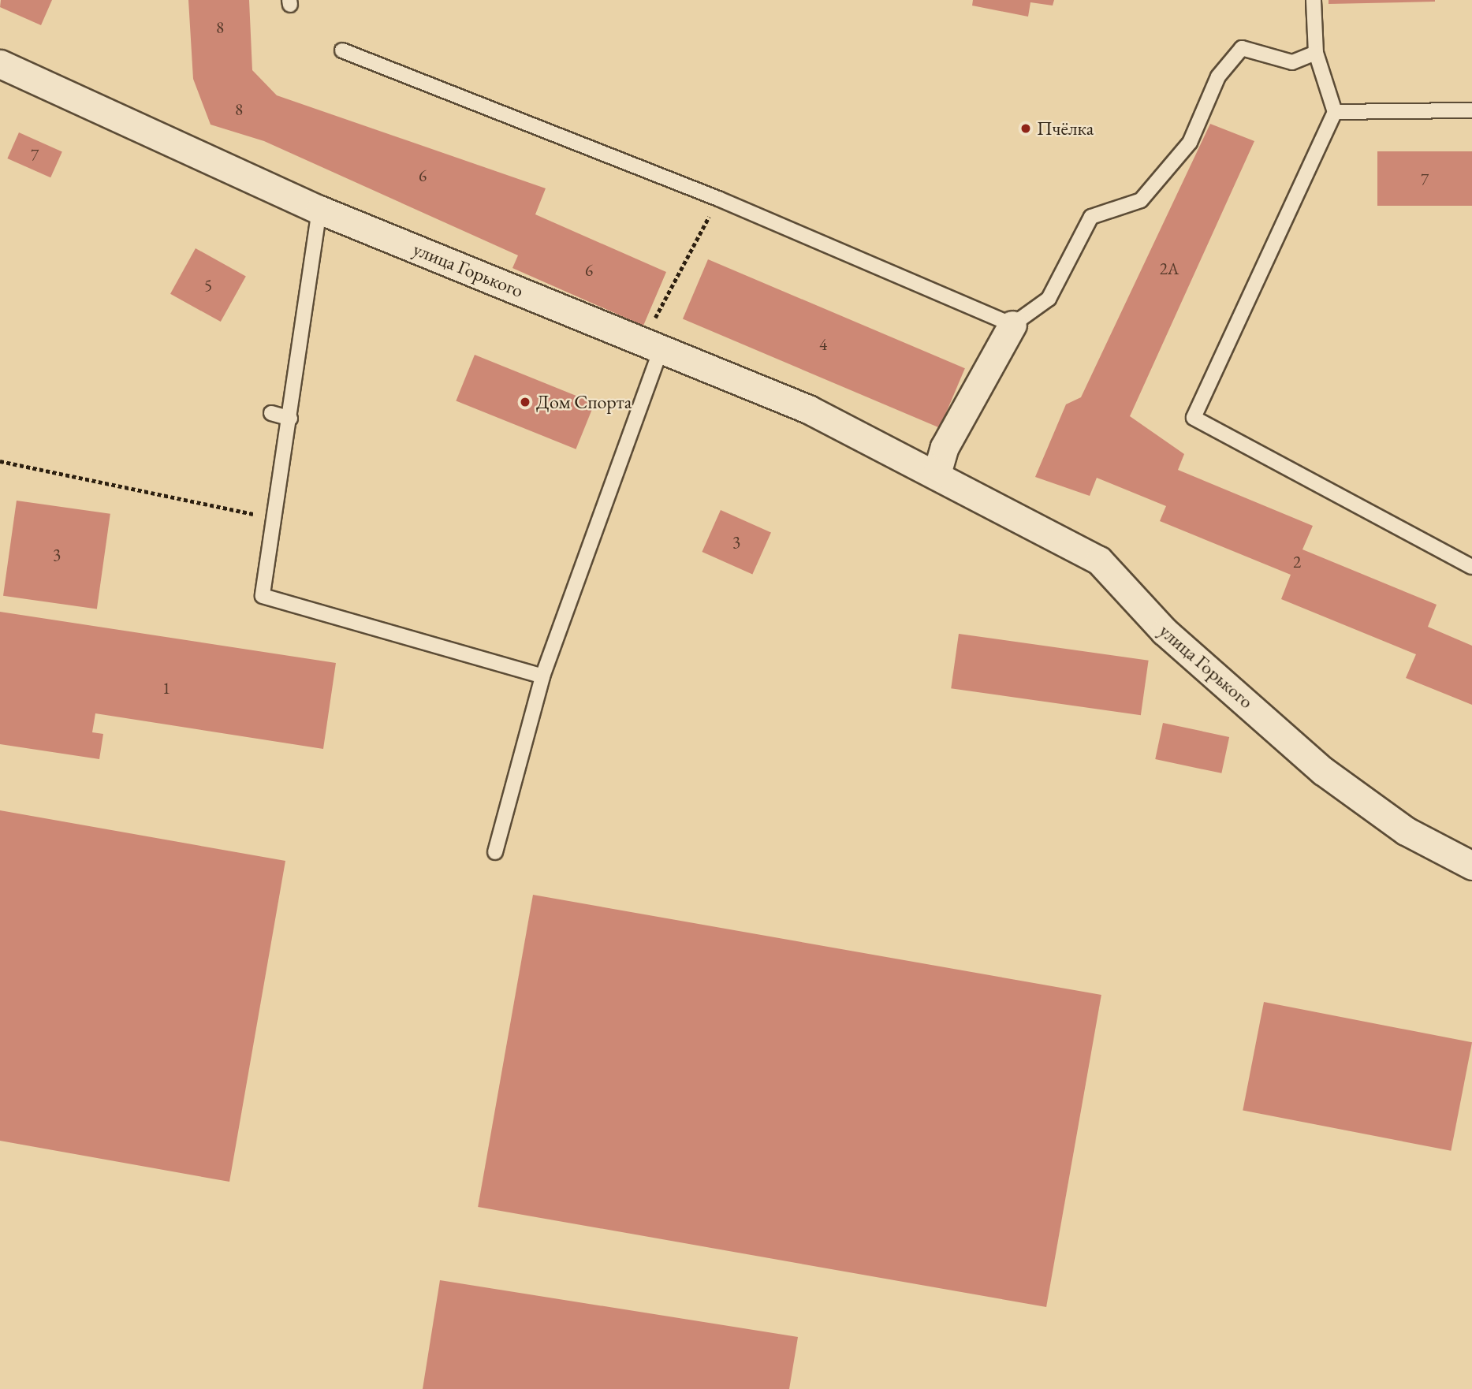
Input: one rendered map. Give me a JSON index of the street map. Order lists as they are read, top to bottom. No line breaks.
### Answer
{"streets":{"street":["улица Горького"]},"places":["Пчёлка","Дом Спорта"],"house_numbers":["8","8","7","6","7","2А","6","5","4","3","3","2","1"]}
